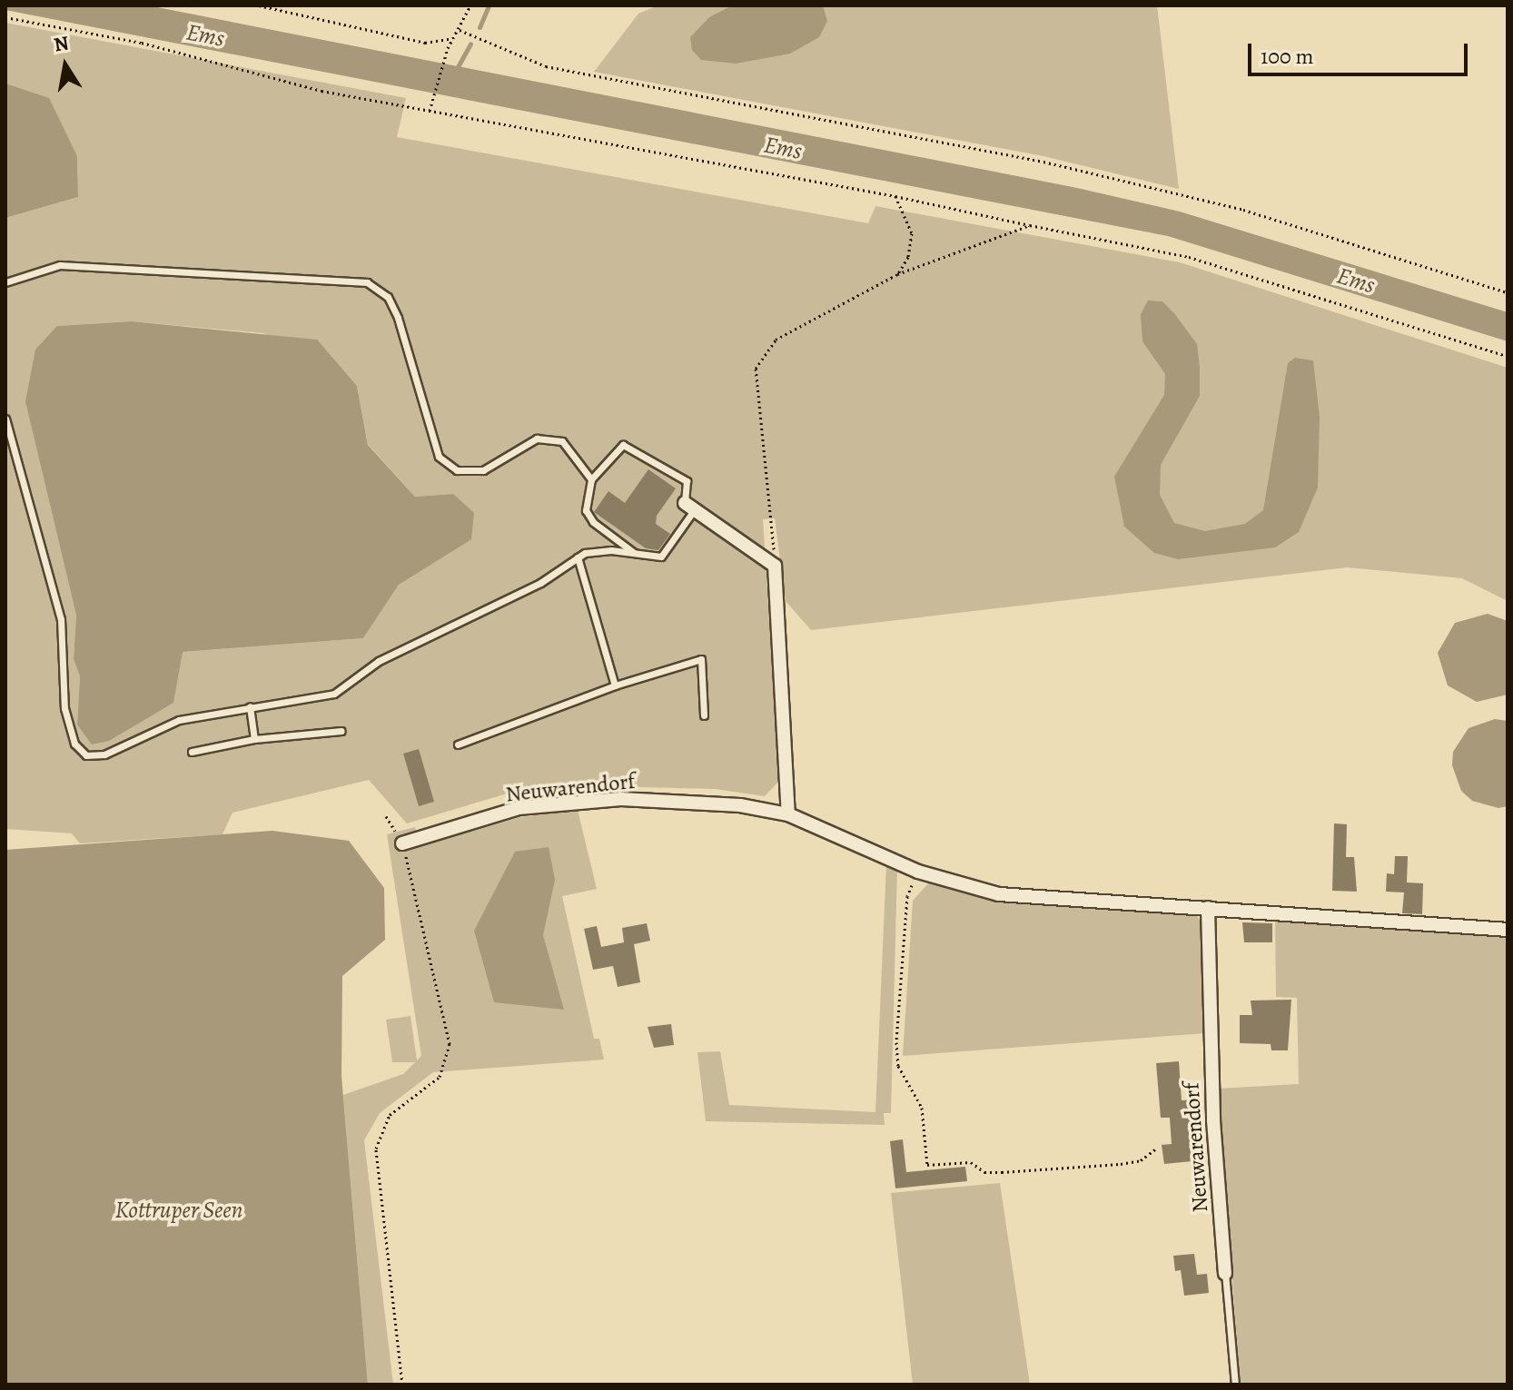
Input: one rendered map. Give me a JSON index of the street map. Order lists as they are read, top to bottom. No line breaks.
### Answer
{"streets":{"street":["Neuwarendorf"]},"water":["Ems","Kottruper Seen"],"scale_bar":"100 m","north":"top"}
